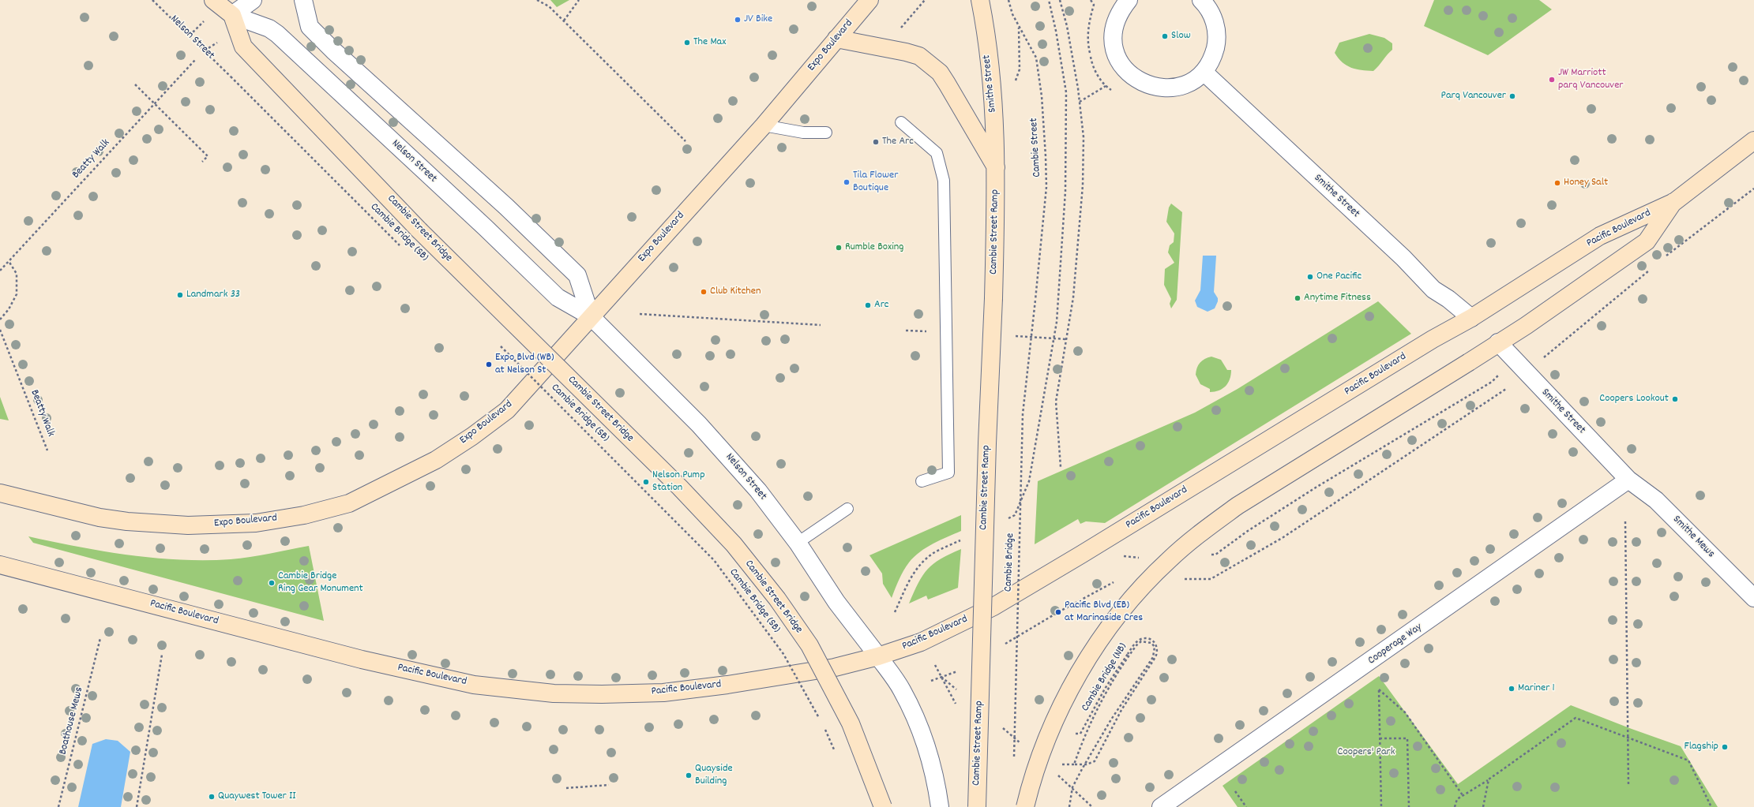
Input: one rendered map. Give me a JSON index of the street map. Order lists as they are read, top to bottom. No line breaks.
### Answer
{"streets":{"main road":["Nelson Street","Expo Boulevard","Smithe Street","Cambie Street Bridge","Pacific Boulevard","Cambie Street Ramp"],"street":["Smithe Mews","Cooperage Way"],"path":["Cambie Street","Beatty Walk","Cambie Bridge (SB)","Cambie Bridge","Cambie Bridge (NB)","Boathouse Mews"]},"crossings":[["Nelson Street","Expo Boulevard"],["Nelson Street","Cambie Street Bridge"],["Nelson Street","Pacific Boulevard"],["Nelson Street","Cambie Bridge (SB)"],["Smithe Street","Pacific Boulevard"],["Smithe Street","Cambie Street Ramp"],["Smithe Street","Smithe Mews"],["Smithe Street","Cooperage Way"],["Cambie Street","Cambie Bridge"],["Smithe Mews","Cooperage Way"]],"parks":["Coopers' Park"],"places":["JV Bike","Slow","The Max","JW Marriott parq Vancouver","Parq Vancouver","The Arc","Tila Flower Boutique","Honey Salt","Rumble Boxing","One Pacific","Club Kitchen","Landmark 33","Anytime Fitness","Arc","Expo Blvd (WB) at Nelson St","Coopers Lookout","Nelson Pump Station","Cambie Bridge Ring Gear Monument","Pacific Blvd (EB) at Marinaside Cres","Mariner 1","Flagship","Quayside Building","Quaywest Tower II"]}
